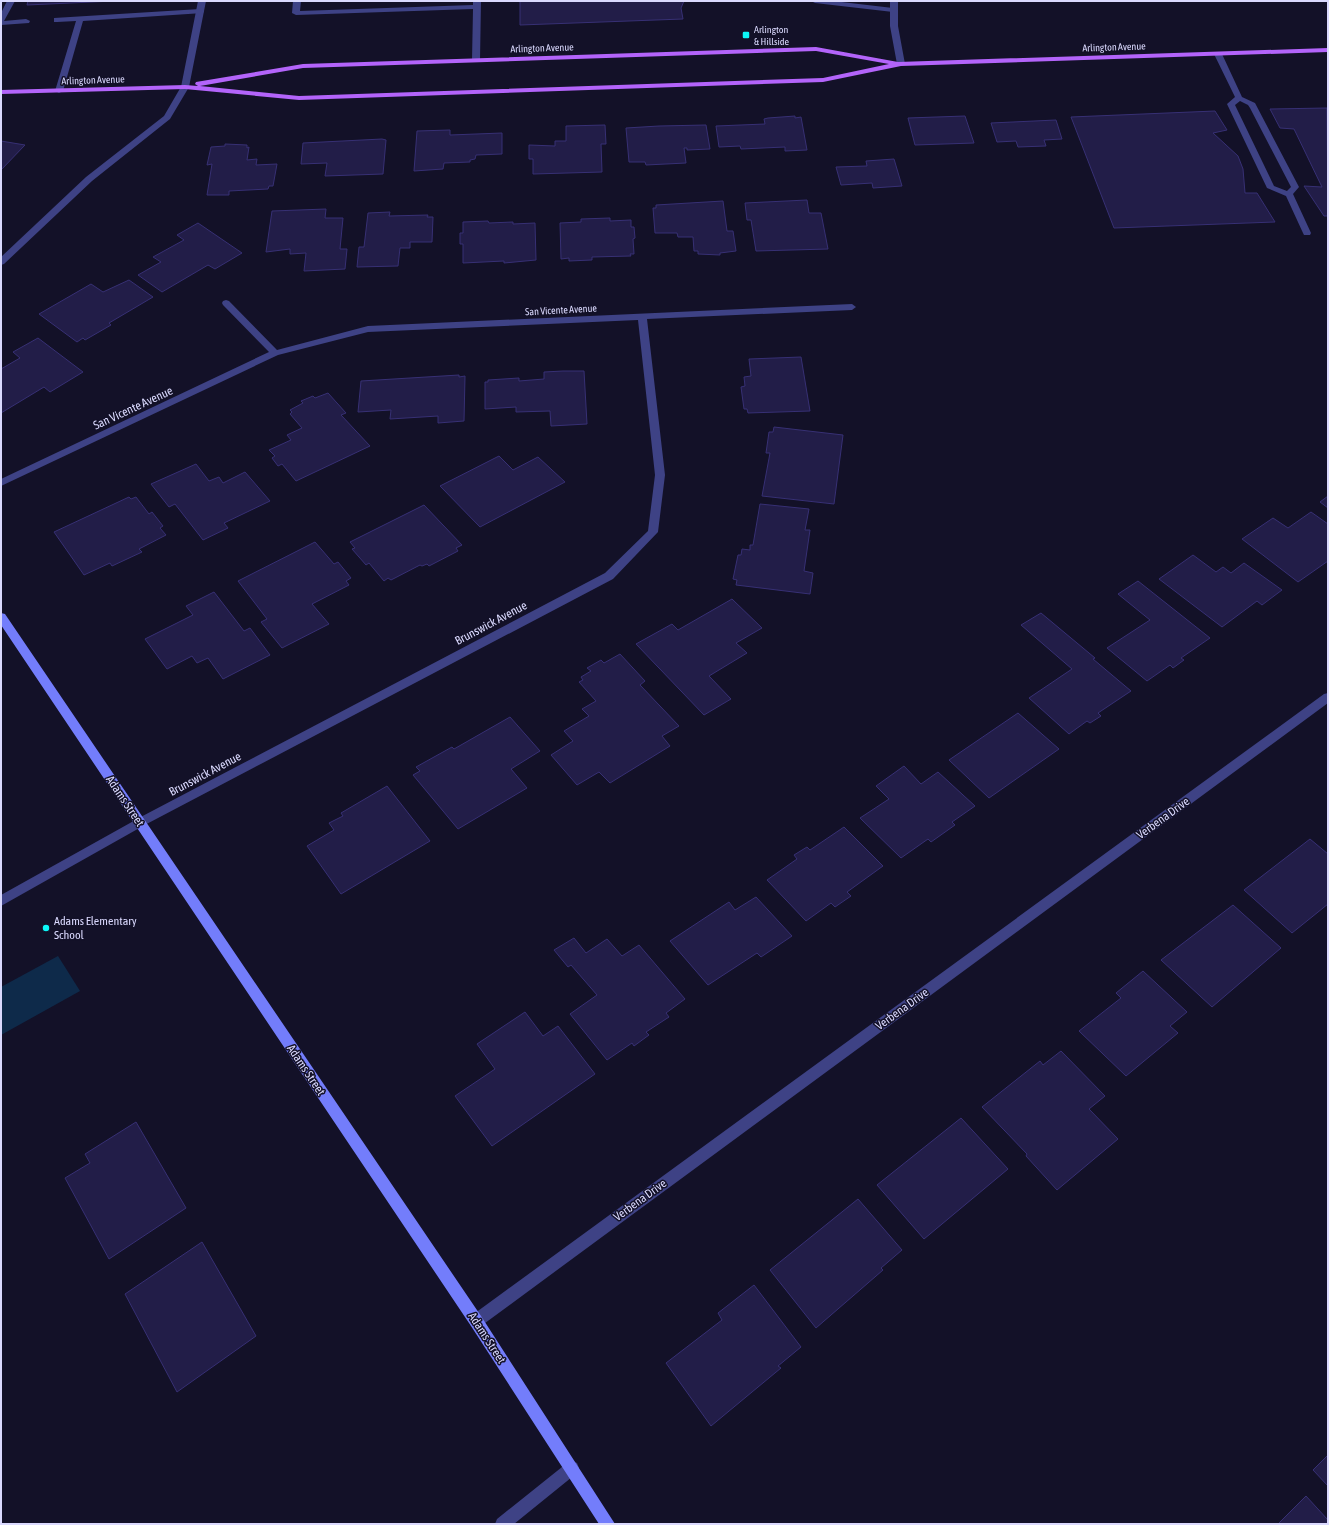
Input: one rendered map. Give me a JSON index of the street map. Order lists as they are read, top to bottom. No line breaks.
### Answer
{"streets":{"main road":["Arlington Avenue","Adams Street"],"street":["San Vicente Avenue","Brunswick Avenue","Verbena Drive"]},"crossings":[["San Vicente Avenue","Brunswick Avenue"],["Brunswick Avenue","Adams Street"],["Adams Street","Verbena Drive"]],"places":{"transit":["Arlington & Hillside"],"other":["Adams Elementary School"]}}
